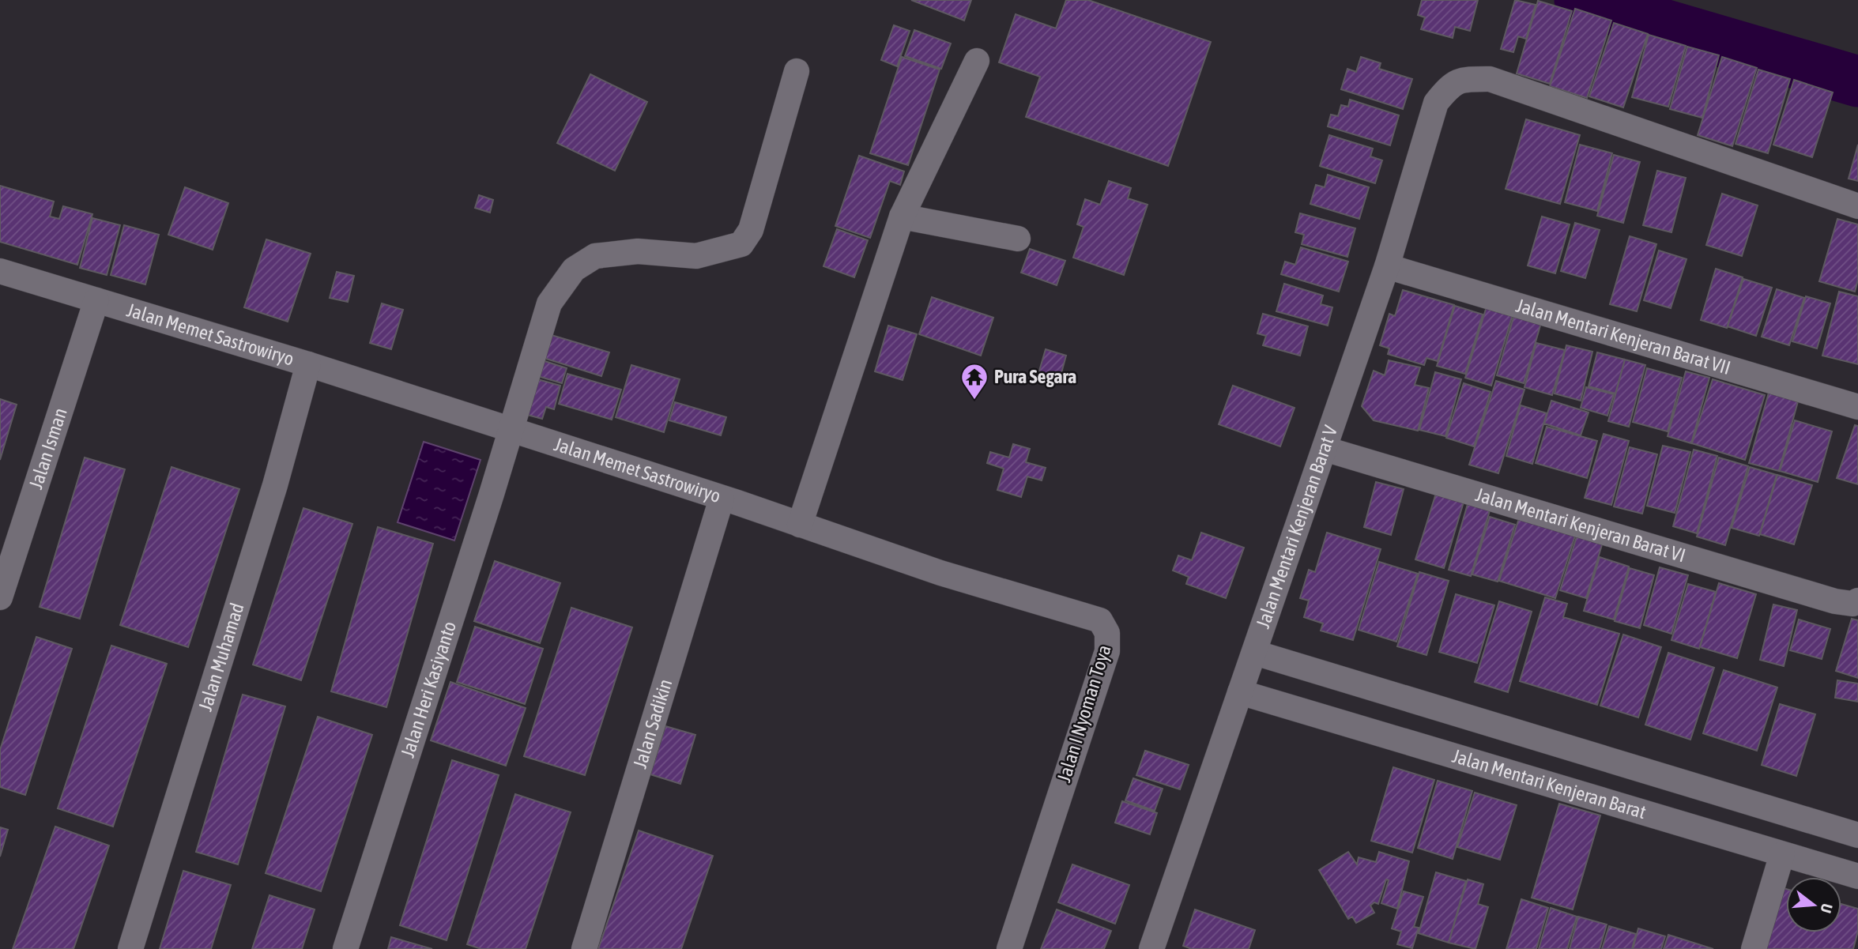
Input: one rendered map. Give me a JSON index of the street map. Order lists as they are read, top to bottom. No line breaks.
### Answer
{"streets":{"street":["Jalan Memet Sastrowiryo","Jalan Mentari Kenjeran Barat VII","Jalan Isman","Jalan Mentari Kenjeran Barat VI","Jalan Mentari Kenjeran Barat V","Jalan Muhamad","Jalan Heri Kasiyanto","Jalan I Nyoman Toya","Jalan Sadikin","Jalan Mentari Kenjeran Barat"]},"crossings":[["Jalan Memet Sastrowiryo","Jalan Isman"],["Jalan Memet Sastrowiryo","Jalan Muhamad"],["Jalan Memet Sastrowiryo","Jalan Heri Kasiyanto"],["Jalan Memet Sastrowiryo","Jalan I Nyoman Toya"],["Jalan Memet Sastrowiryo","Jalan Sadikin"],["Jalan Mentari Kenjeran Barat VII","Jalan Mentari Kenjeran Barat V"],["Jalan Mentari Kenjeran Barat VI","Jalan Mentari Kenjeran Barat V"],["Jalan Mentari Kenjeran Barat V","Jalan Mentari Kenjeran Barat"]],"places":{"temple":["Pura Segara"]},"north":"right"}
